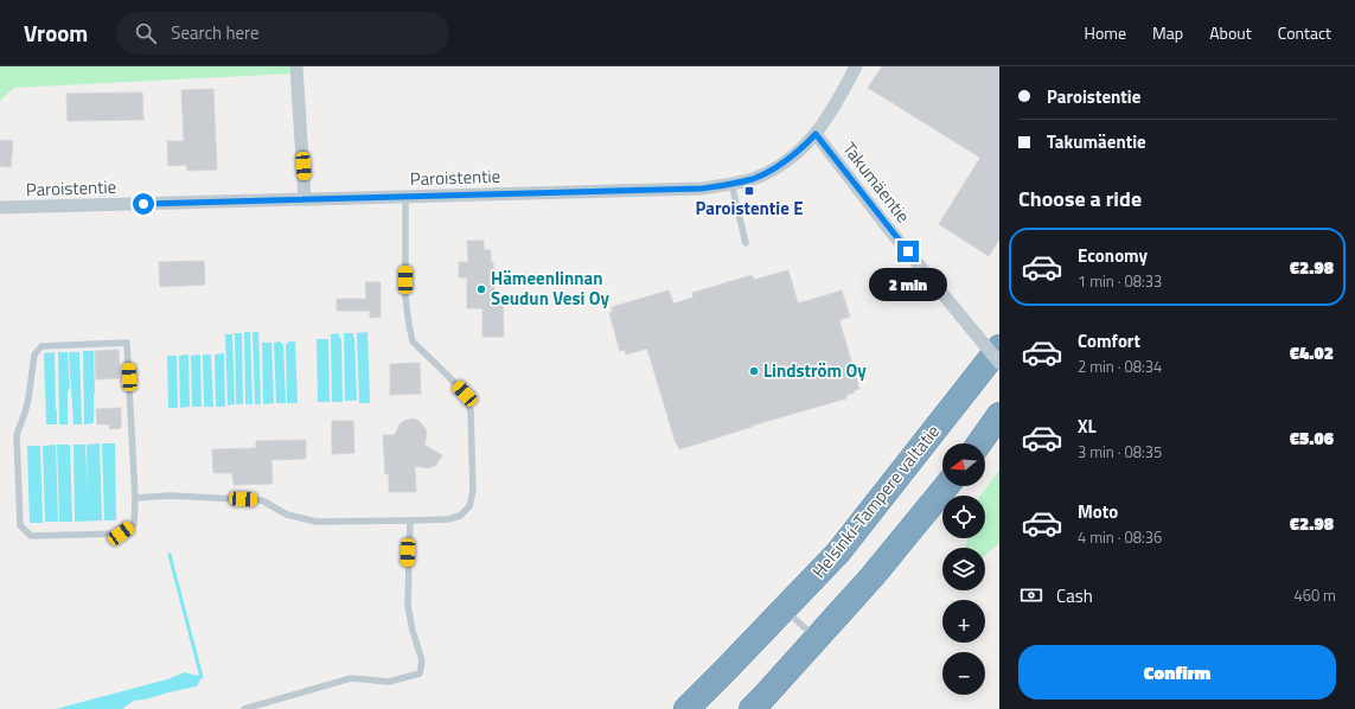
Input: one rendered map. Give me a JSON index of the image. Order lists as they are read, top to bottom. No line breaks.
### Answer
{"streets":{"highway":["Helsinki-Tampere valtatie"],"street":["Paroistentie","Takumäentie"]},"crossings":[["Paroistentie","Takumäentie"]],"places":{"transit":["Paroistentie E"],"other":["Hämeenlinnan Seudun Vesi Oy","Lindström Oy"]},"north":"left","page":{"header":"Vroom","search":"Search here","nav":["Home","Map","About","Contact"],"banner":["Paroistentie","Takumäentie"],"heading":"Choose a ride","list":[{"name":"Economy","note":"1 min · 08:33","value":"€2.98"},{"name":"Comfort","note":"2 min · 08:34","value":"€4.02"},{"name":"XL","note":"3 min · 08:35","value":"€5.06"},{"name":"Moto","note":"4 min · 08:36","value":"€2.98"}],"bubble":"2 min","map_buttons":["+","−"],"pay":["Cash","460 m"],"buttons":"Confirm"}}
